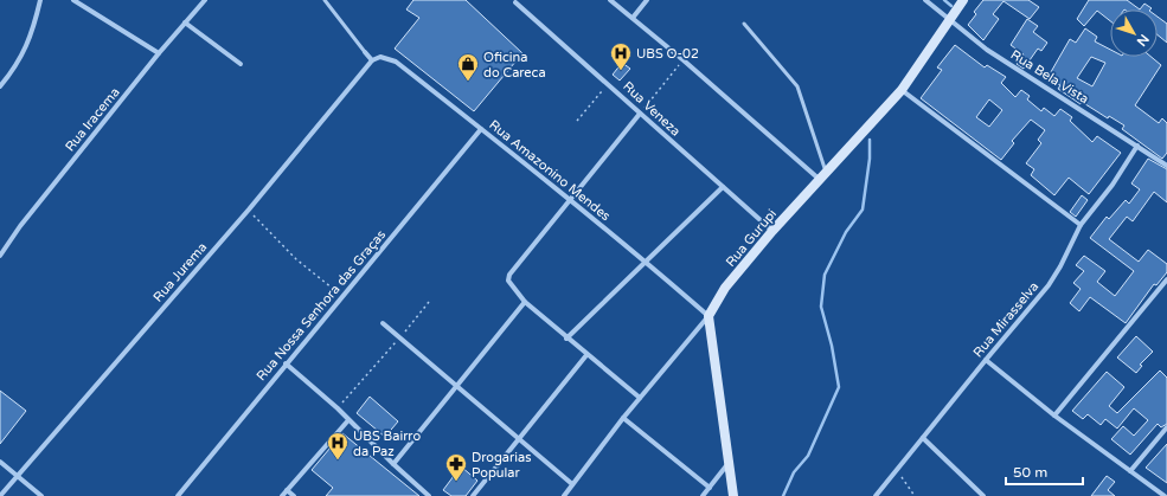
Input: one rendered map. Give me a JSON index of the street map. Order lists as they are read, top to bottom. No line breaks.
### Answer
{"streets":{"street":["Rua Bela Vista","Rua Veneza","Rua Iracema","Rua Amazonino Mendes","Rua Gurupi","Rua Jurema","Rua Nossa Senhora das Graças","Rua Mirasselva"]},"crossings":[["Rua Bela Vista","Rua Gurupi"],["Rua Bela Vista","Rua Mirasselva"],["Rua Veneza","Rua Gurupi"],["Rua Amazonino Mendes","Rua Gurupi"],["Rua Amazonino Mendes","Rua Jurema"],["Rua Amazonino Mendes","Rua Nossa Senhora das Graças"]],"places":{"hospital":["UBS O-02","UBS Bairro da Paz"],"shop":["Oficina do Careca"],"pharmacy":["Drogarias Popular"]},"scale_bar":"50 m","north":"bottom right"}
